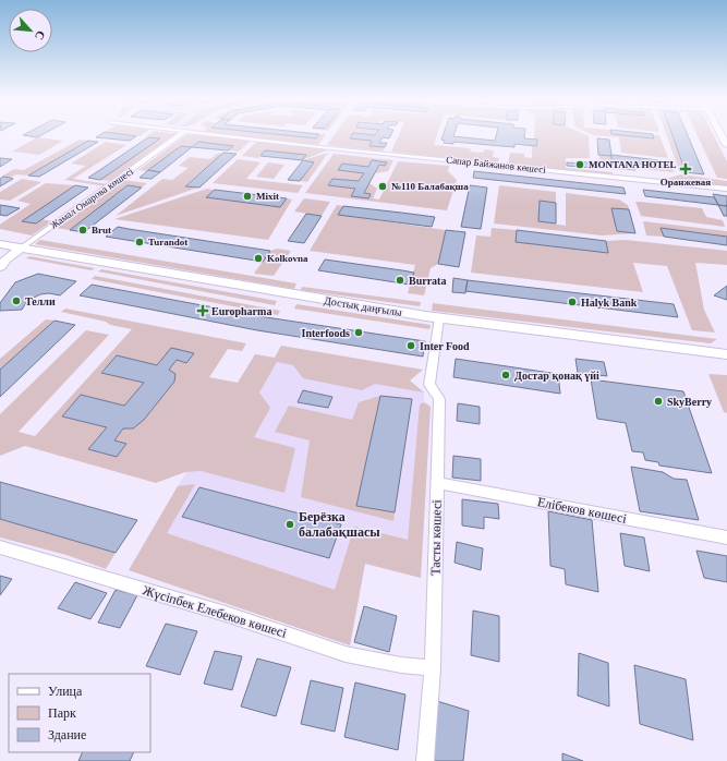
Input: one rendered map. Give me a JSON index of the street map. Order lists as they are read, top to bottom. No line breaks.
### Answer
{"streets":{"main road":["Жамал Омарова көшесі","Достық даңғылы"],"street":["Сапар Байжанов көшесі","Елібеков көшесі","Тасты көшесі","Жүсіпбек Елебеков көшесі"]},"crossings":[["Жамал Омарова көшесі","Достық даңғылы"],["Достық даңғылы","Тасты көшесі"],["Елібеков көшесі","Тасты көшесі"],["Тасты көшесі","Жүсіпбек Елебеков көшесі"]],"places":{"other":["MONTANA HOTEL","№110 Балабақша","Mixit","Brut","Turandot","Kolkovna","Burrata","Телли","Halyk Bank","Interfoods","Inter Food","Достар қонақ үйі","SkyBerry","Берёзка балабақшасы"],"health":["Оранжевая","Europharma"]},"legend":["Улица","Парк","Здание"],"north":"bottom right"}
